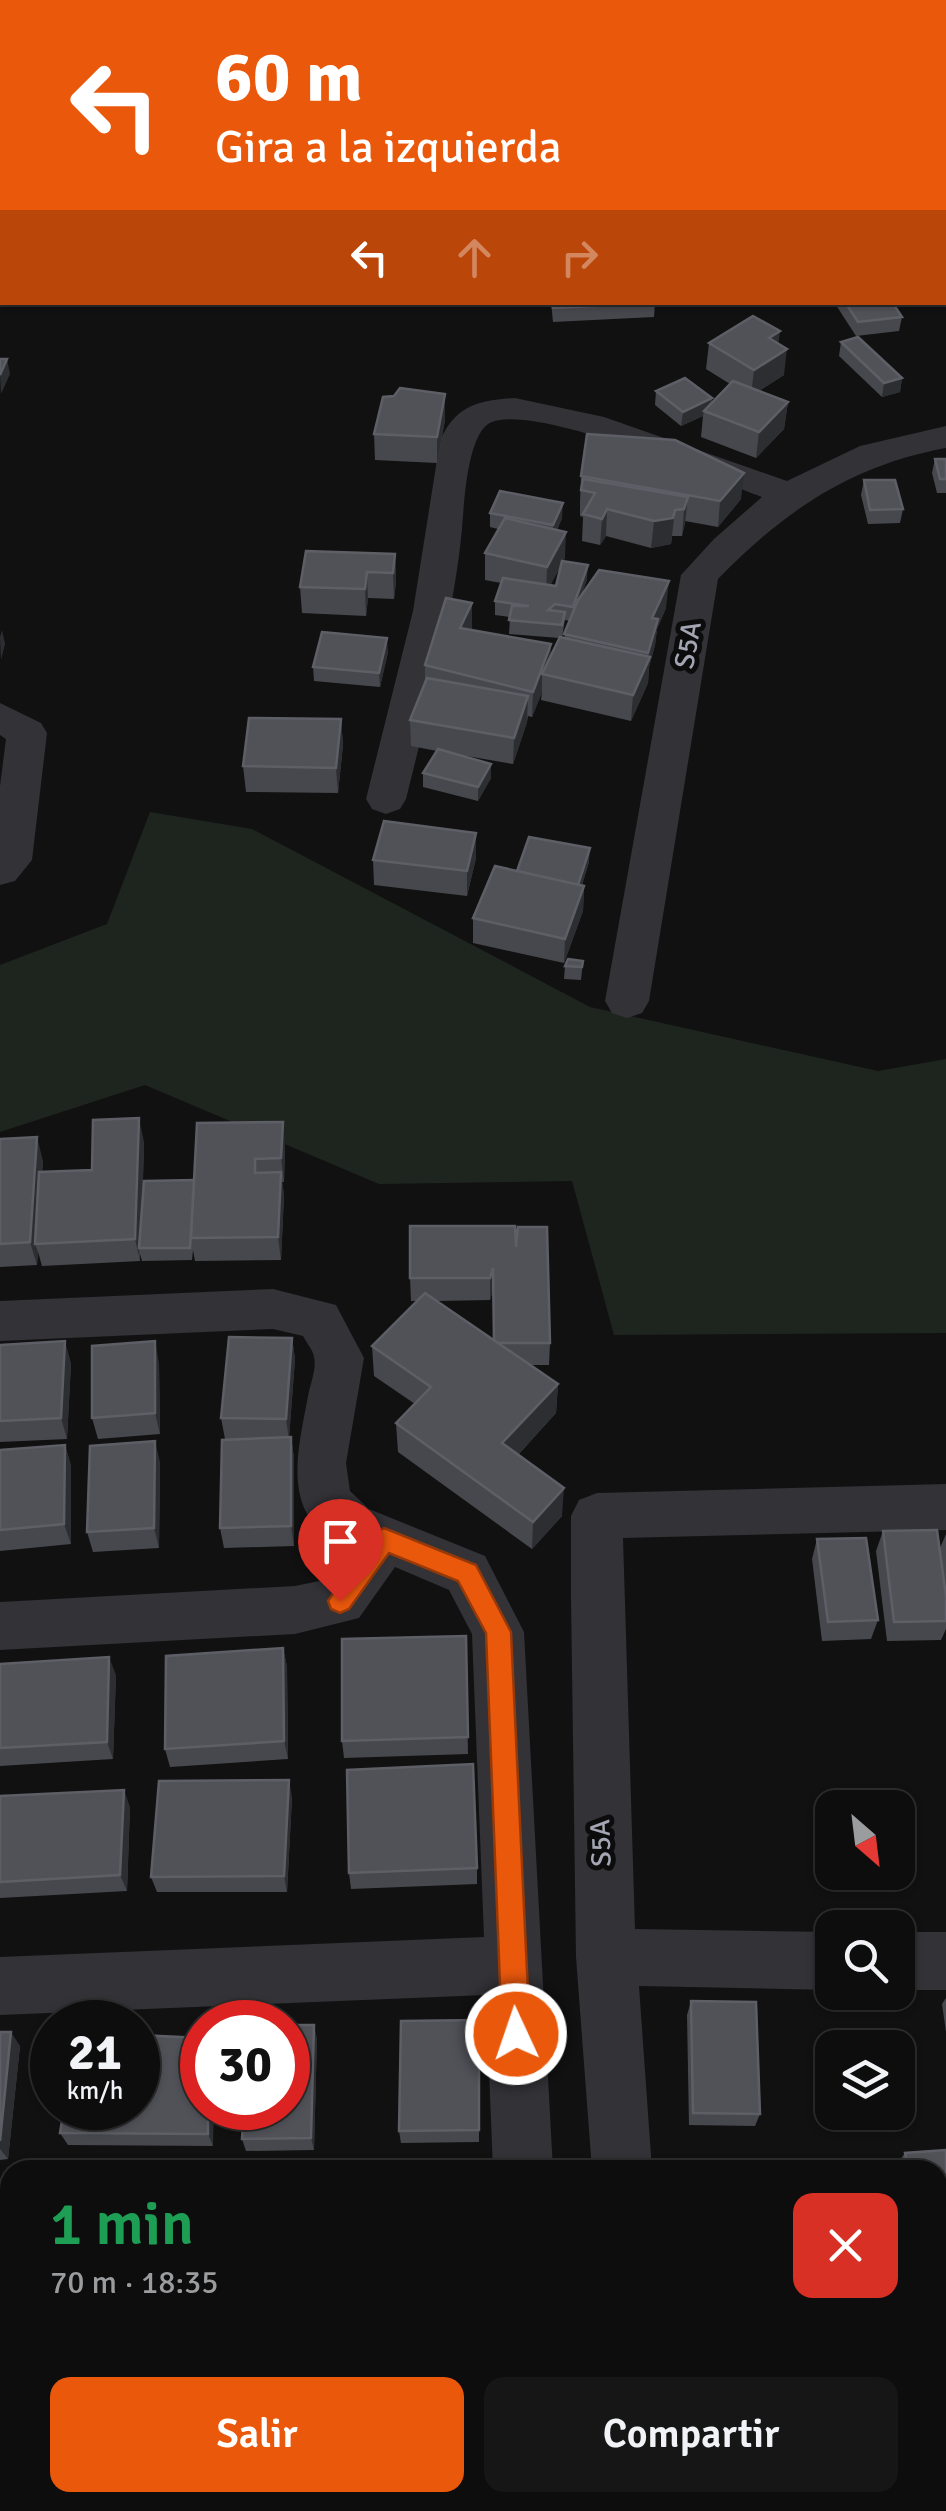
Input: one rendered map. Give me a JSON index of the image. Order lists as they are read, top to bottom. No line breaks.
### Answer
{"streets":{"street":["S5A"]},"north":"bottom right","page":{"turn":["60 m","Gira a la izquierda"],"speed":"21 km/h","limit":"30","heading":["1 min","70 m · 18:35"],"buttons":["Salir","Compartir"]}}
